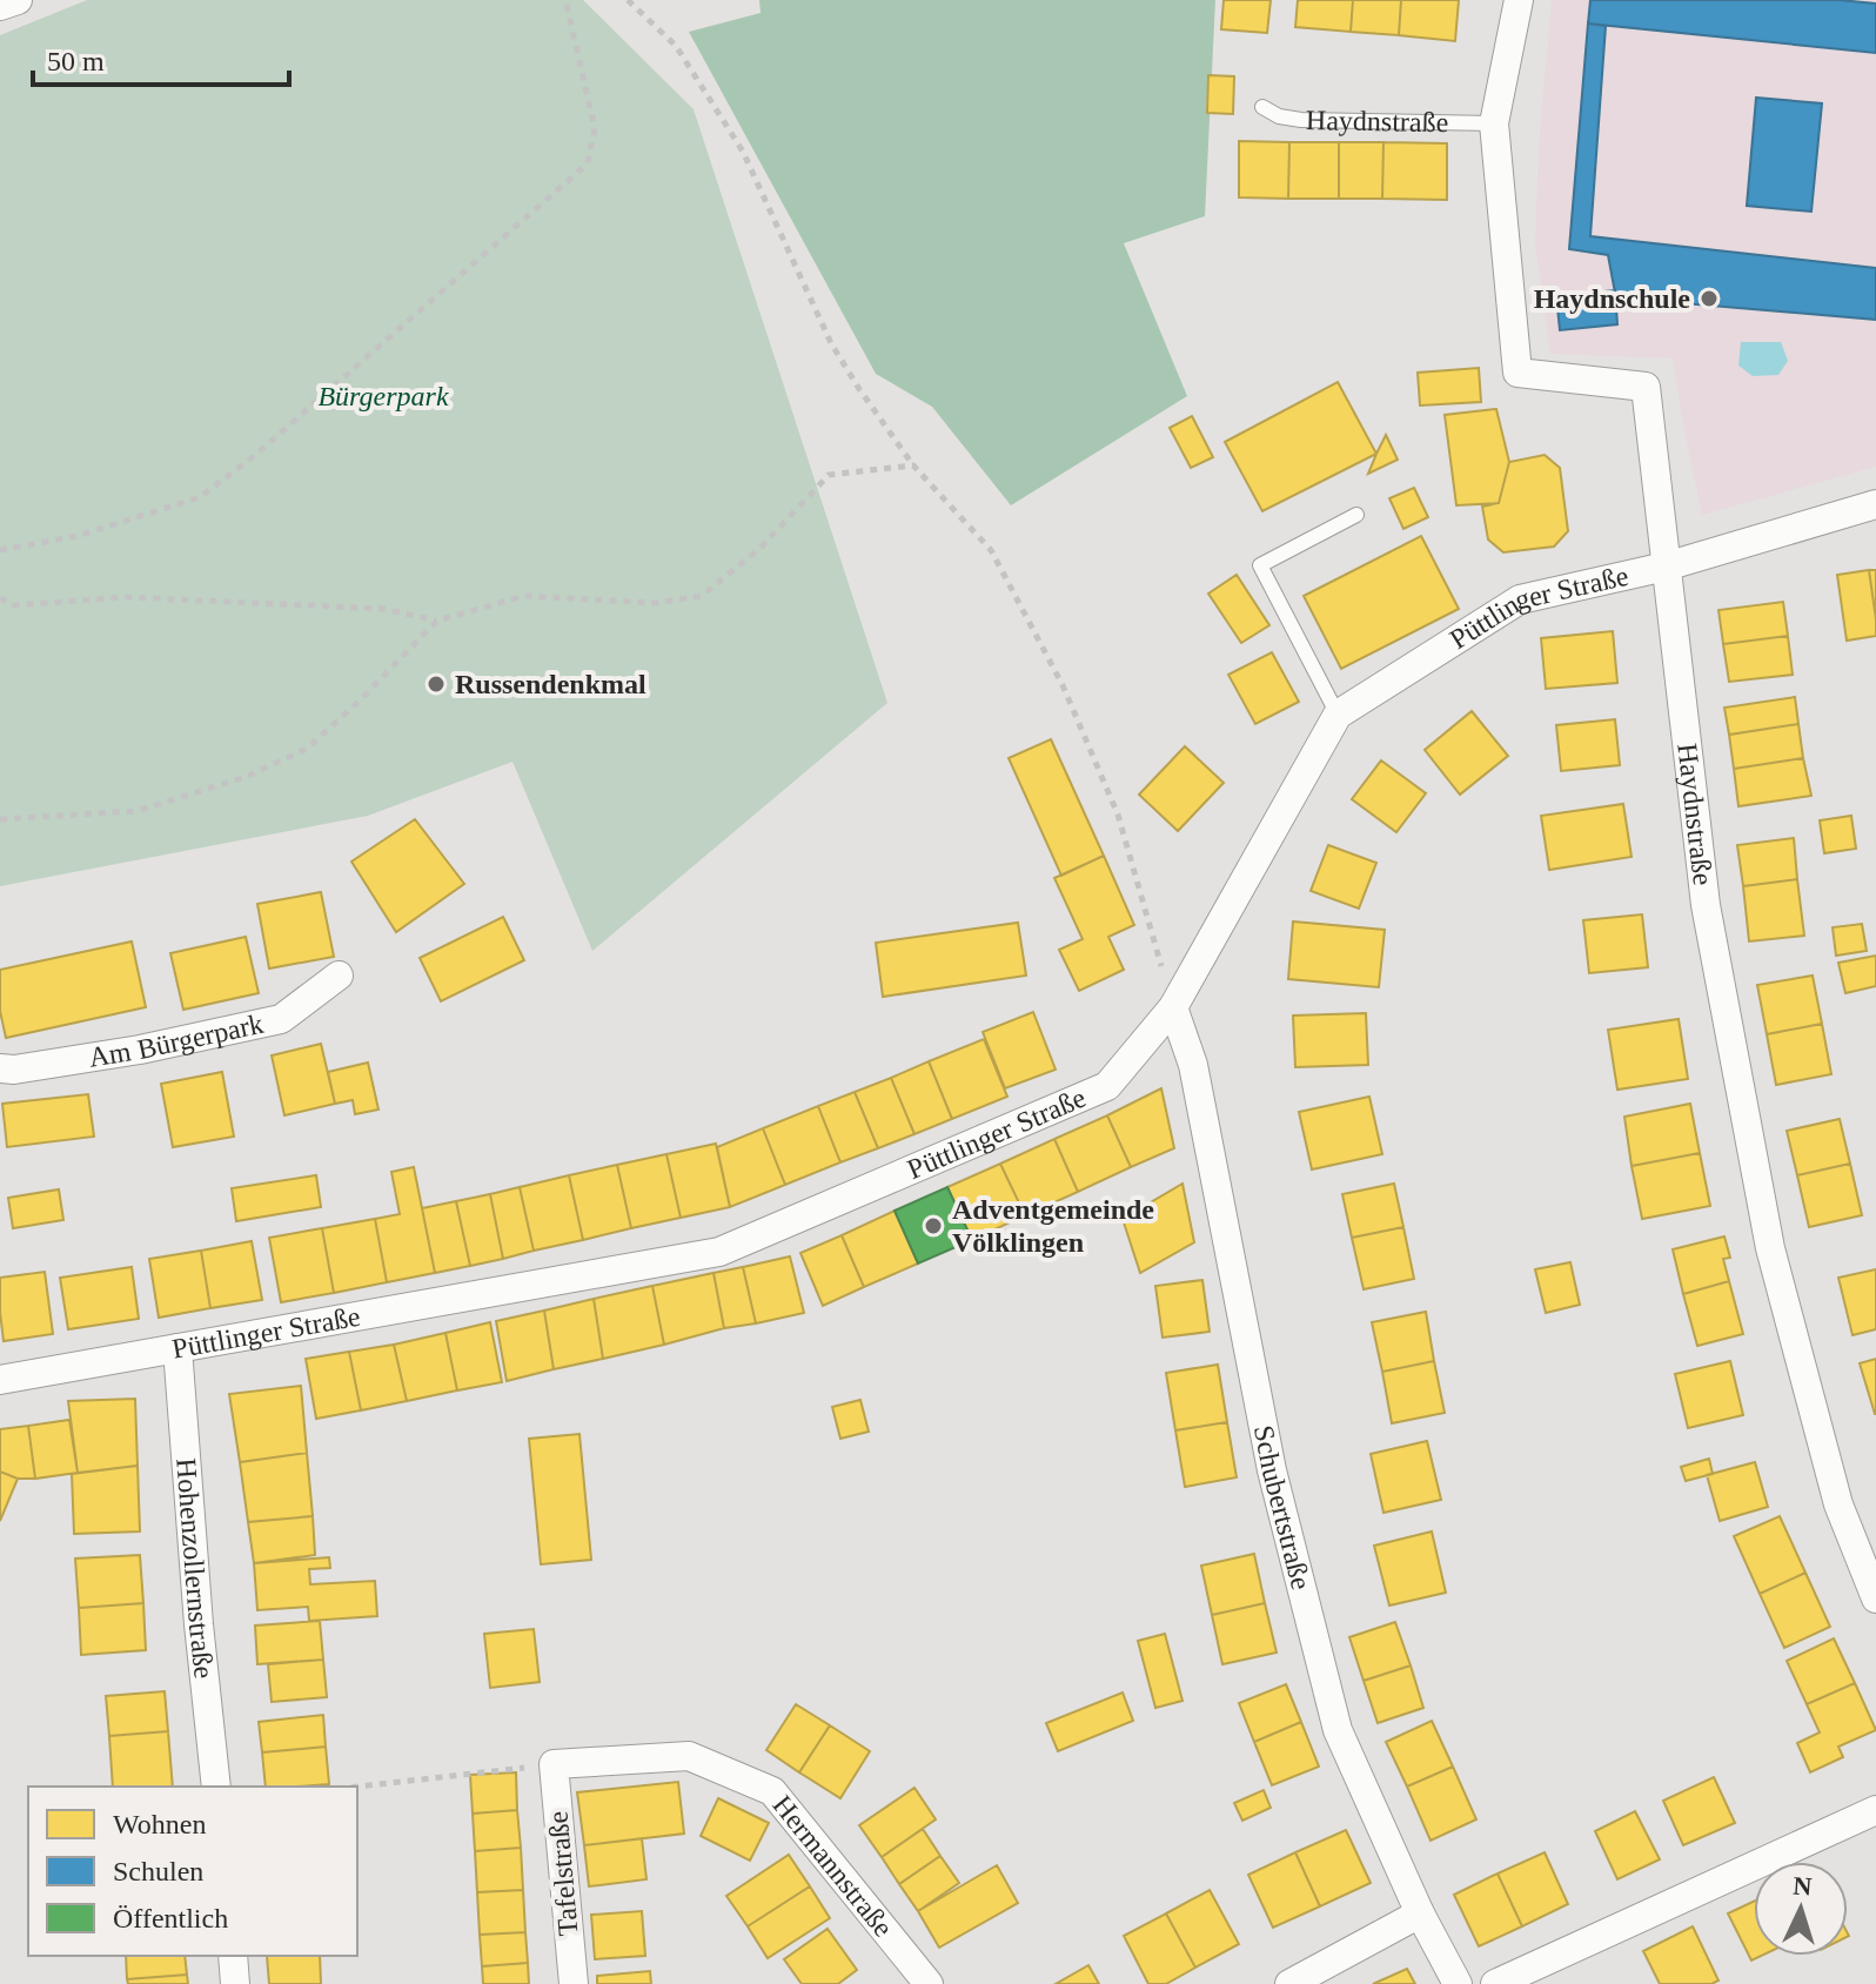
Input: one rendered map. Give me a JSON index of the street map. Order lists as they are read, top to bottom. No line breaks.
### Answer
{"streets":{"street":["Haydnstraße","Püttlinger Straße","Am Bürgerpark","Schubertstraße","Hohenzollernstraße","Hermannstraße","Tafelstraße"]},"crossings":[["Haydnstraße","Püttlinger Straße"],["Püttlinger Straße","Schubertstraße"],["Püttlinger Straße","Hohenzollernstraße"],["Hermannstraße","Tafelstraße"]],"parks":["Bürgerpark"],"places":["Haydnschule","Russendenkmal","Adventgemeinde Völklingen"],"legend":["Wohnen","Schulen","Öffentlich"],"scale_bar":"50 m","north":"top"}
